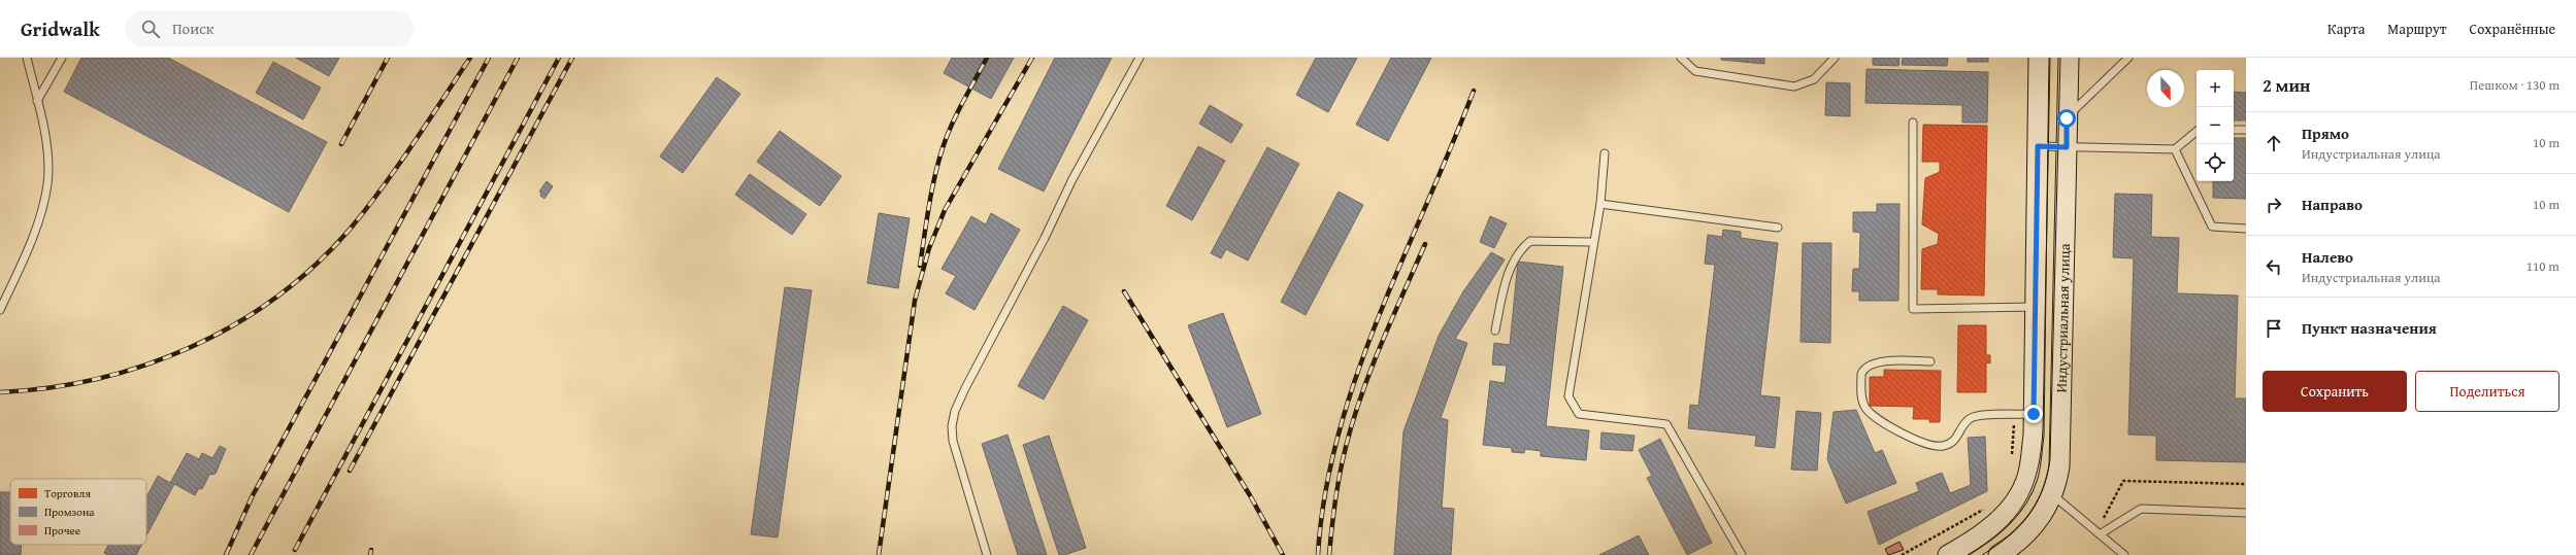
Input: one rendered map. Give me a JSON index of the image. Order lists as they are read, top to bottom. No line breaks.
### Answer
{"streets":{"main road":["Индустриальная улица"]},"legend":["Торговля","Промзона","Прочее"],"north":"bottom","page":{"header":"Gridwalk","search":"Поиск","nav":["Карта","Маршрут","Сохранённые"],"heading":["2 мин","Пешком · 130 m"],"map_buttons":["+","−"],"list":[["Прямо","Индустриальная улица","10 m"],["Направо","10 m"],["Налево","Индустриальная улица","110 m"],"Пункт назначения"],"buttons":["Сохранить","Поделиться"]}}
